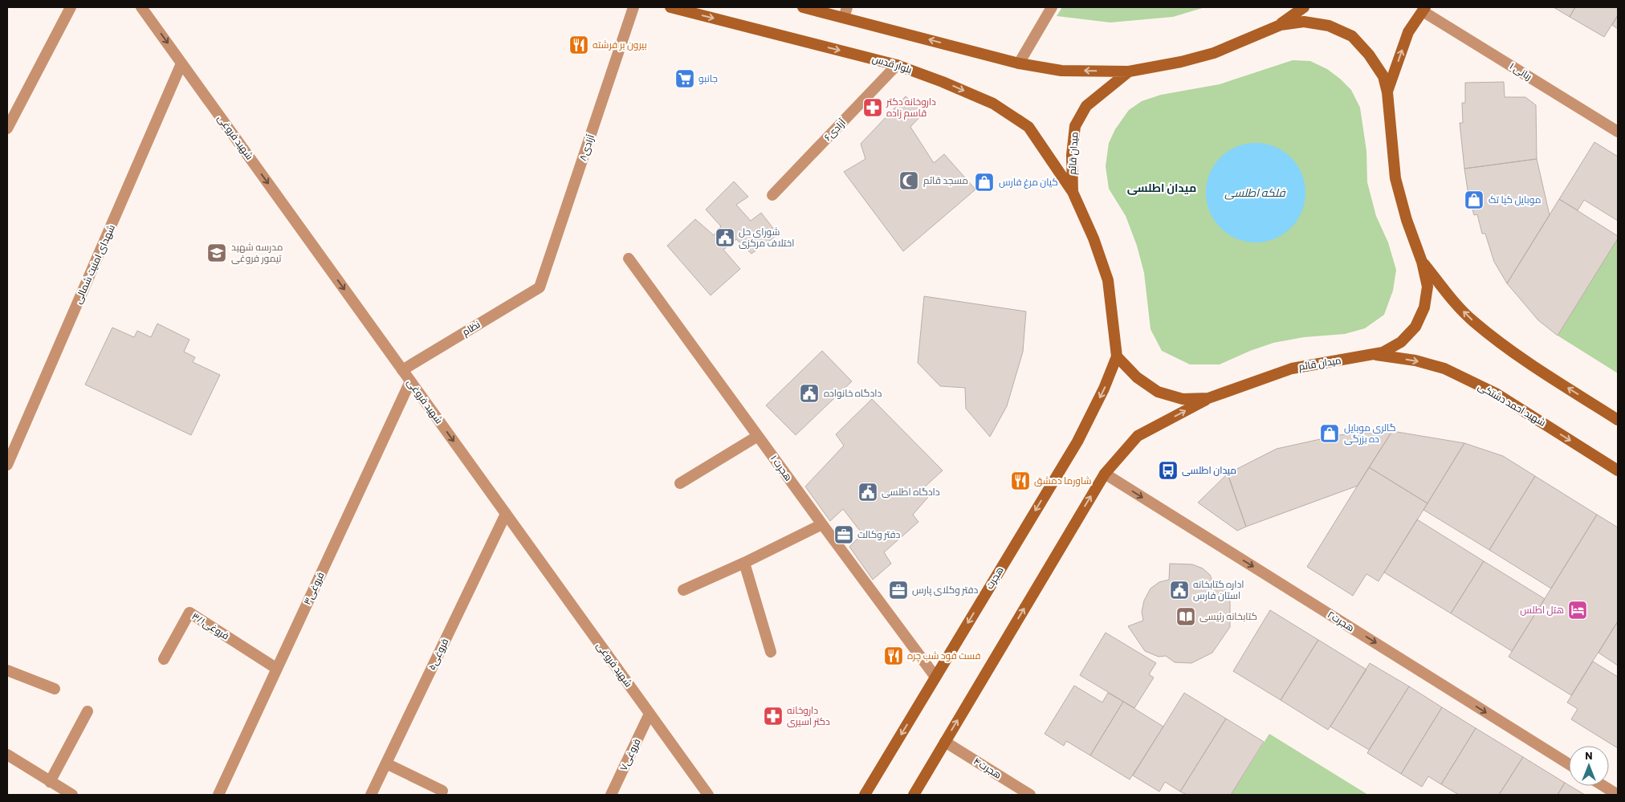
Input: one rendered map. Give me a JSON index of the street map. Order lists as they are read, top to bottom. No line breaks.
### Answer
{"streets":{"main road":["بلوار قدس","میدان قائم","شهید احمد دشتکی","هجرت"],"street":["ربانی ۱","آزادی۶","شهید فروغی","آزادی۸","شهدای امنیت شمالی","نظام","هجرت ۱","فروغی۳","هجرت۲","فروغی۳/۱","فروغی۵","فروغی۷","هجرت۴"]},"crossings":[["بلوار قدس","آزادی۶"],["بلوار قدس","میدان قائم"],["شهید فروغی","شهدای امنیت شمالی"],["شهید فروغی","نظام"],["شهید فروغی","فروغی۳"],["شهید فروغی","فروغی۵"],["شهید فروغی","فروغی۷"],["آزادی۸","نظام"],["میدان قائم","شهید احمد دشتکی"],["میدان قائم","هجرت"],["هجرت ۱","هجرت"],["فروغی۳","فروغی۳/۱"]],"one_way":["شهید فروغی","هجرت۲"],"districts":["میدان اطلسی"],"water":["فلکه اطلسی"],"places":{"restaurant":["بیرون بر فرشته","شاورما دمشق","فست فود شب چره"],"supermarket":["جانبو"],"pharmacy":["داروخانه دکتر قاسم زاده","داروخانه دکتر اسیری"],"mosque":["مسجد قائم"],"shop":["کیان مرغ فارس","موبایل کیا تک","گالری موبایل ده بزرگی"],"public building":["شورای حل اختلاف مرکزی","دادگاه خانواده","دادگاه اطلسی","اداره کتابخانه استان فارس"],"school or university":["مدرسه شهید تیمور فروغی"],"bus stop":["میدان اطلسی"],"office":["دفتر وکالت","دفتر وکلای پارس"],"hotel":["هتل اطلس"],"library":["کتابخانه رئیسی"]},"north":"top"}
